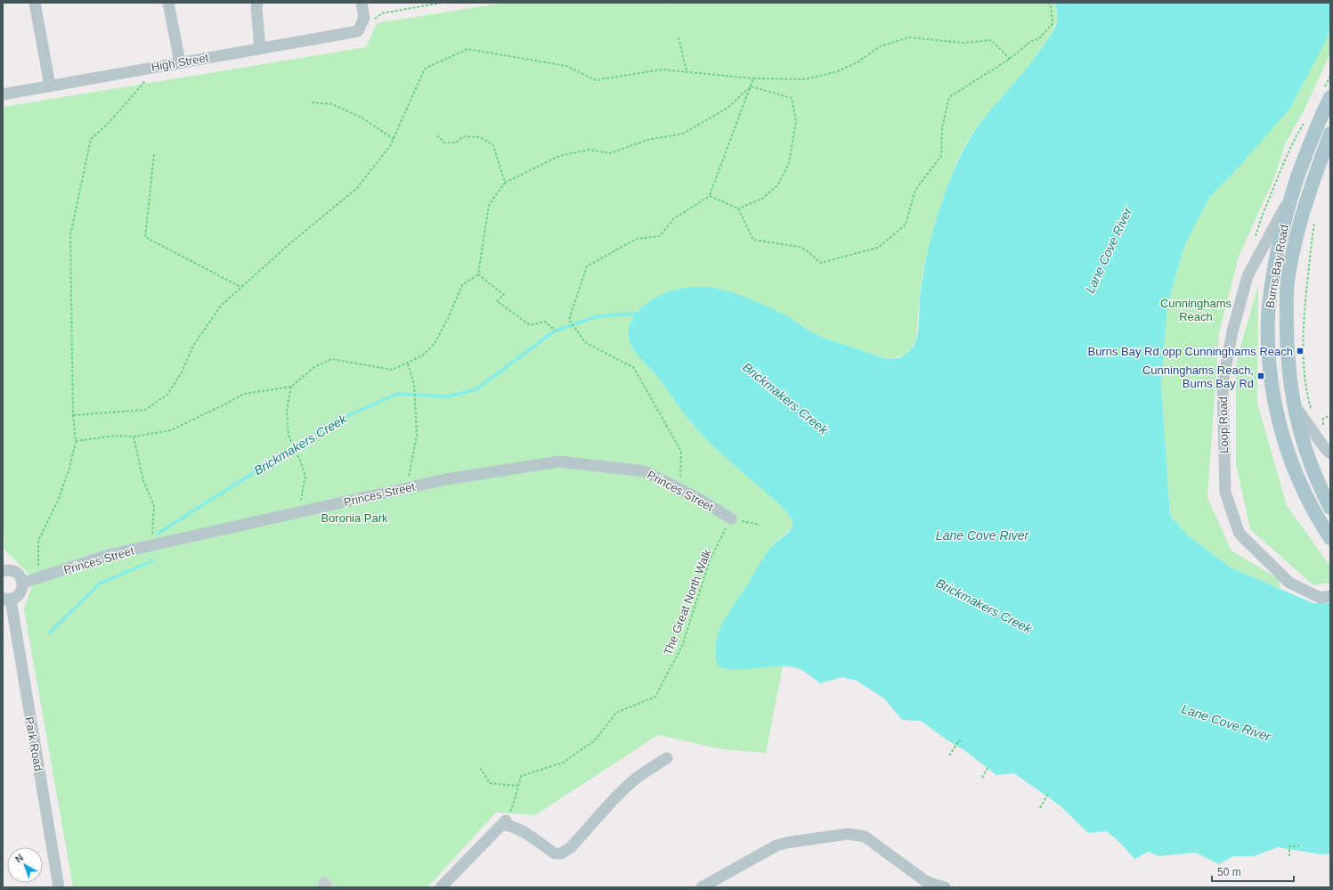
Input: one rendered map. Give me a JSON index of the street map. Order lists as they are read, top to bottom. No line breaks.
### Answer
{"streets":{"main road":["Burns Bay Road"],"street":["High Street","Loop Road","Princes Street","Park Road"],"path":["The Great North Walk"]},"crossings":[["Burns Bay Road","Loop Road"],["Princes Street","The Great North Walk"]],"water":["Lane Cove River","Brickmakers Creek"],"parks":["Cunninghams Reach","Boronia Park"],"places":{"transit":["Burns Bay Rd opp Cunninghams Reach","Cunninghams Reach, Burns Bay Rd"]},"scale_bar":"50 m","north":"top left"}
